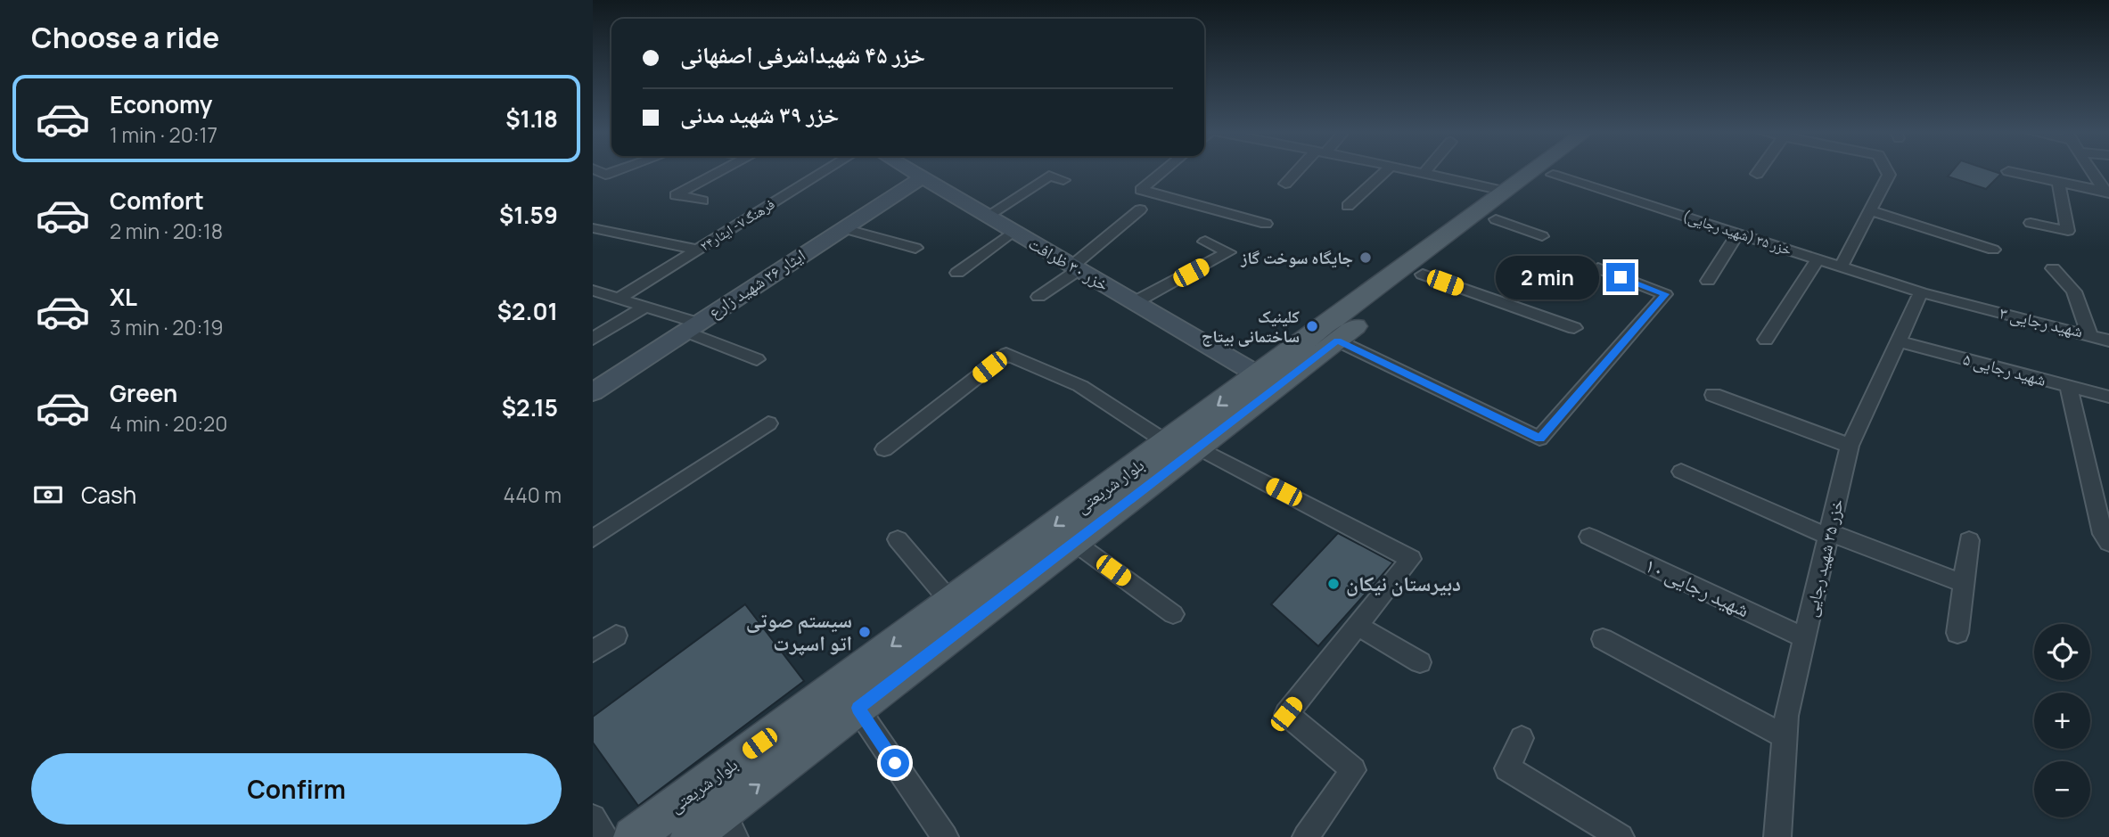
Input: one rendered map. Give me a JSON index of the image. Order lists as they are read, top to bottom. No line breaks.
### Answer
{"streets":{"main road":["بلوار شریعتی"],"street":["فرهنگ۷- ایثار۲۴","خزر ۳۵ (شهید رجایی)","خزر ۳۰ ظرافت","ایثار ۲۶ شهید زارع","شهید رجایی ۳","شهید رجایی ۵","خزر ۳۵ شهید رجایی","شهید رجایی ۱۰"]},"crossings":[["خزر ۳۵ (شهید رجایی)","شهید رجایی ۳"],["خزر ۳۵ (شهید رجایی)","بلوار شریعتی"],["خزر ۳۵ (شهید رجایی)","خزر ۳۵ شهید رجایی"],["خزر ۳۰ ظرافت","ایثار ۲۶ شهید زارع"],["خزر ۳۰ ظرافت","بلوار شریعتی"],["شهید رجایی ۳","خزر ۳۵ شهید رجایی"],["شهید رجایی ۵","خزر ۳۵ شهید رجایی"],["خزر ۳۵ شهید رجایی","شهید رجایی ۱۰"]],"places":["جایگاه سوخت گاز","کلینیک ساختمانی بیتاج","دبیرستان نیکان","سیستم صوتی اتو اسپرت"],"page":{"heading":"Choose a ride","banner":["خزر ۴۵ شهیداشرفی اصفهانی","خزر ۳۹ شهید مدنی"],"list":[{"name":"Economy","note":"1 min · 20:17","value":"$1.18"},{"name":"Comfort","note":"2 min · 20:18","value":"$1.59"},{"name":"XL","note":"3 min · 20:19","value":"$2.01"},{"name":"Green","note":"4 min · 20:20","value":"$2.15"}],"bubble":"2 min","pay":["Cash","440 m"],"map_buttons":["+","−"],"buttons":"Confirm"}}
